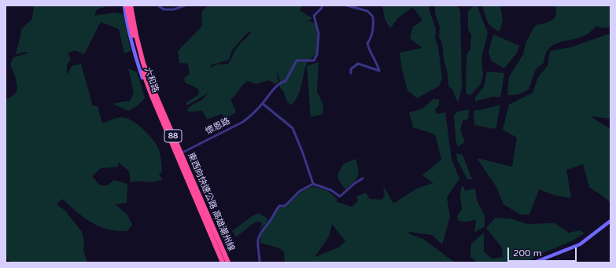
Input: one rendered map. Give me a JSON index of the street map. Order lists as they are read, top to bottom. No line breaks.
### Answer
{"streets":{"highway":["88","東西向快速公路 高雄潮州線"],"main road":["六和路"],"street":["懷恩路"]},"crossings":[["六和路","懷恩路"],["六和路","東西向快速公路 高雄潮州線"]],"scale_bar":"200 m"}
